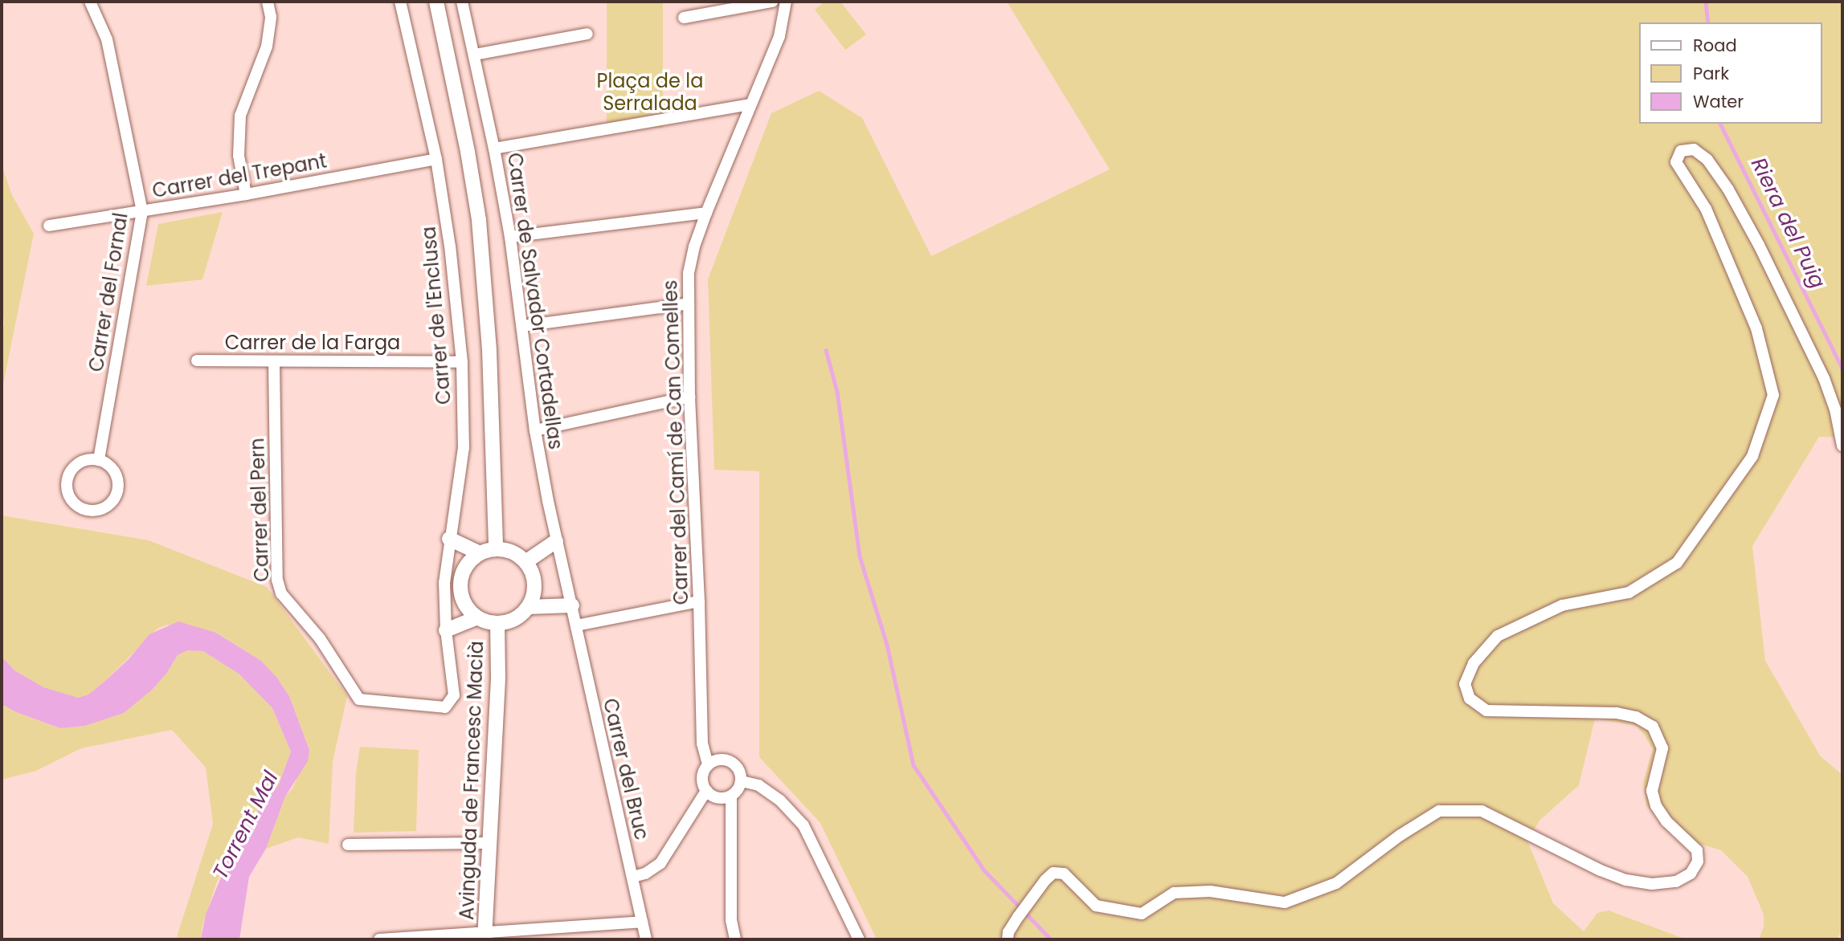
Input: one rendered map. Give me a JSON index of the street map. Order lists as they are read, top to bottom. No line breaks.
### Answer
{"streets":{"street":["Carrer del Trepant","Carrer del Fornal","Carrer de Salvador Cortadellas","Carrer de l'Enclusa","Carrer de la Farga","Carrer del Camí de Can Comelles","Carrer del Pern","Carrer del Bruc","Avinguda de Francesc Macià"]},"crossings":[["Carrer del Trepant","Carrer del Fornal"],["Carrer del Trepant","Carrer de l'Enclusa"],["Carrer de Salvador Cortadellas","Carrer del Bruc"],["Carrer de l'Enclusa","Carrer de la Farga"],["Carrer de l'Enclusa","Carrer del Pern"],["Carrer de la Farga","Carrer del Pern"]],"water":["Riera del Puig","Torrent Mal"],"parks":["Plaça de la Serralada"],"legend":["Road","Park","Water"]}
